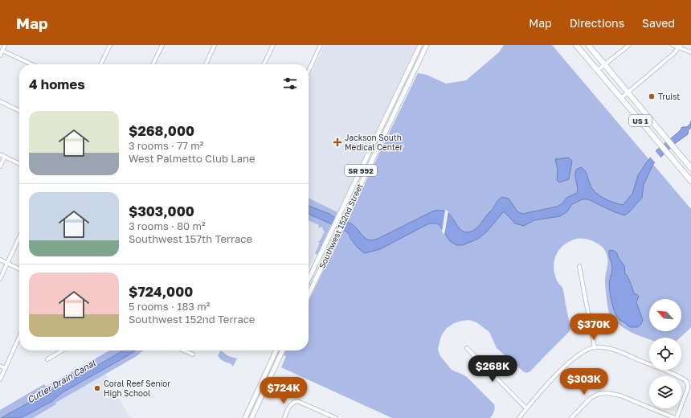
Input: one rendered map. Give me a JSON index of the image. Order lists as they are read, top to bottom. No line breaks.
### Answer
{"streets":{"highway":["US 1"],"main road":["SR 992","Southwest 152nd Street"]},"water":["Cutler Drain Canal"],"places":{"other":["Truist","Coral Reef Senior High School"],"health":["Jackson South Medical Center"]},"north":"top left","page":{"header":"Map","nav":["Map","Directions","Saved"],"heading":"4 homes","list":[{"name":"$268,000","note":"3 rooms · 77 m² · West Palmetto Club Lane"},{"name":"$303,000","note":"3 rooms · 80 m² · Southwest 157th Terrace"},{"name":"$724,000","note":"5 rooms · 183 m² · Southwest 152nd Terrace"}],"price":["$370K","$268K","$303K","$724K"]}}
